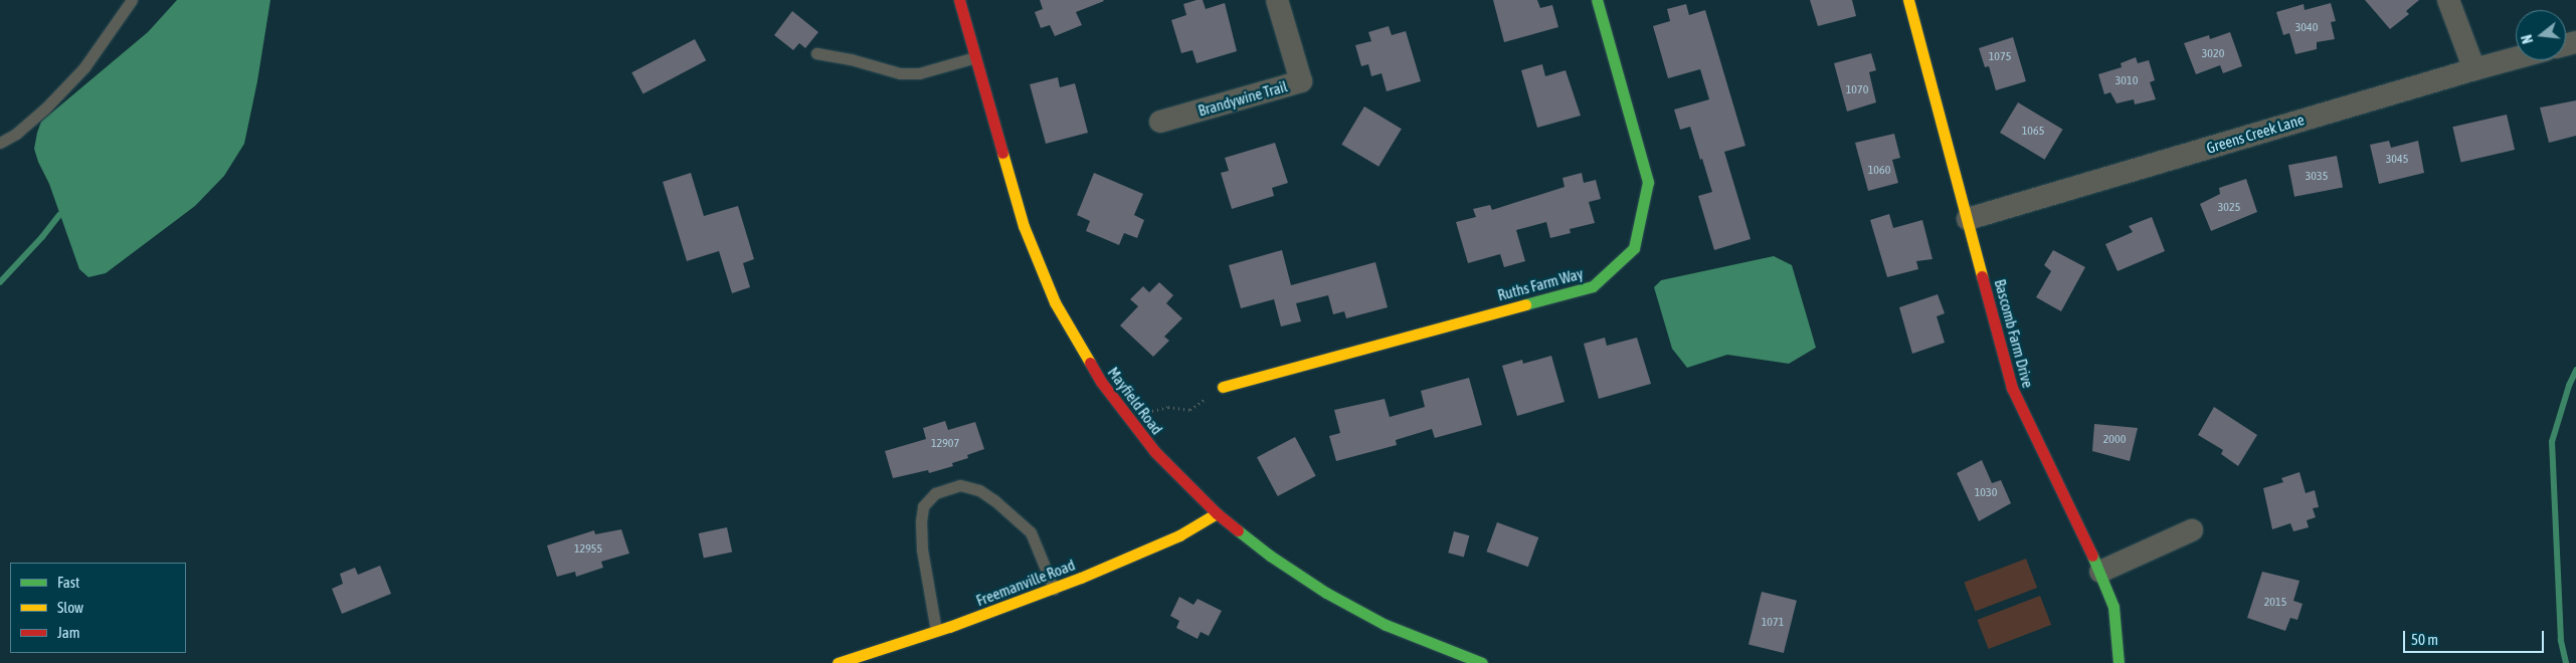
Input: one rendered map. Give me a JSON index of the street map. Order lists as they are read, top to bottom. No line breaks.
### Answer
{"streets":{"street":["Brandywine Trail","Greens Creek Lane","Ruths Farm Way","Bascomb Farm Drive","Mayfield Road","Freemanville Road"]},"crossings":[["Greens Creek Lane","Bascomb Farm Drive"],["Mayfield Road","Freemanville Road"]],"house_numbers":["3040","3020","1075","3010","1070","1065","3045","1060","3035","3025","2000","12907","1030","12955","2015","1071"],"legend":["Fast","Slow","Jam"],"scale_bar":"50 m","north":"left"}
